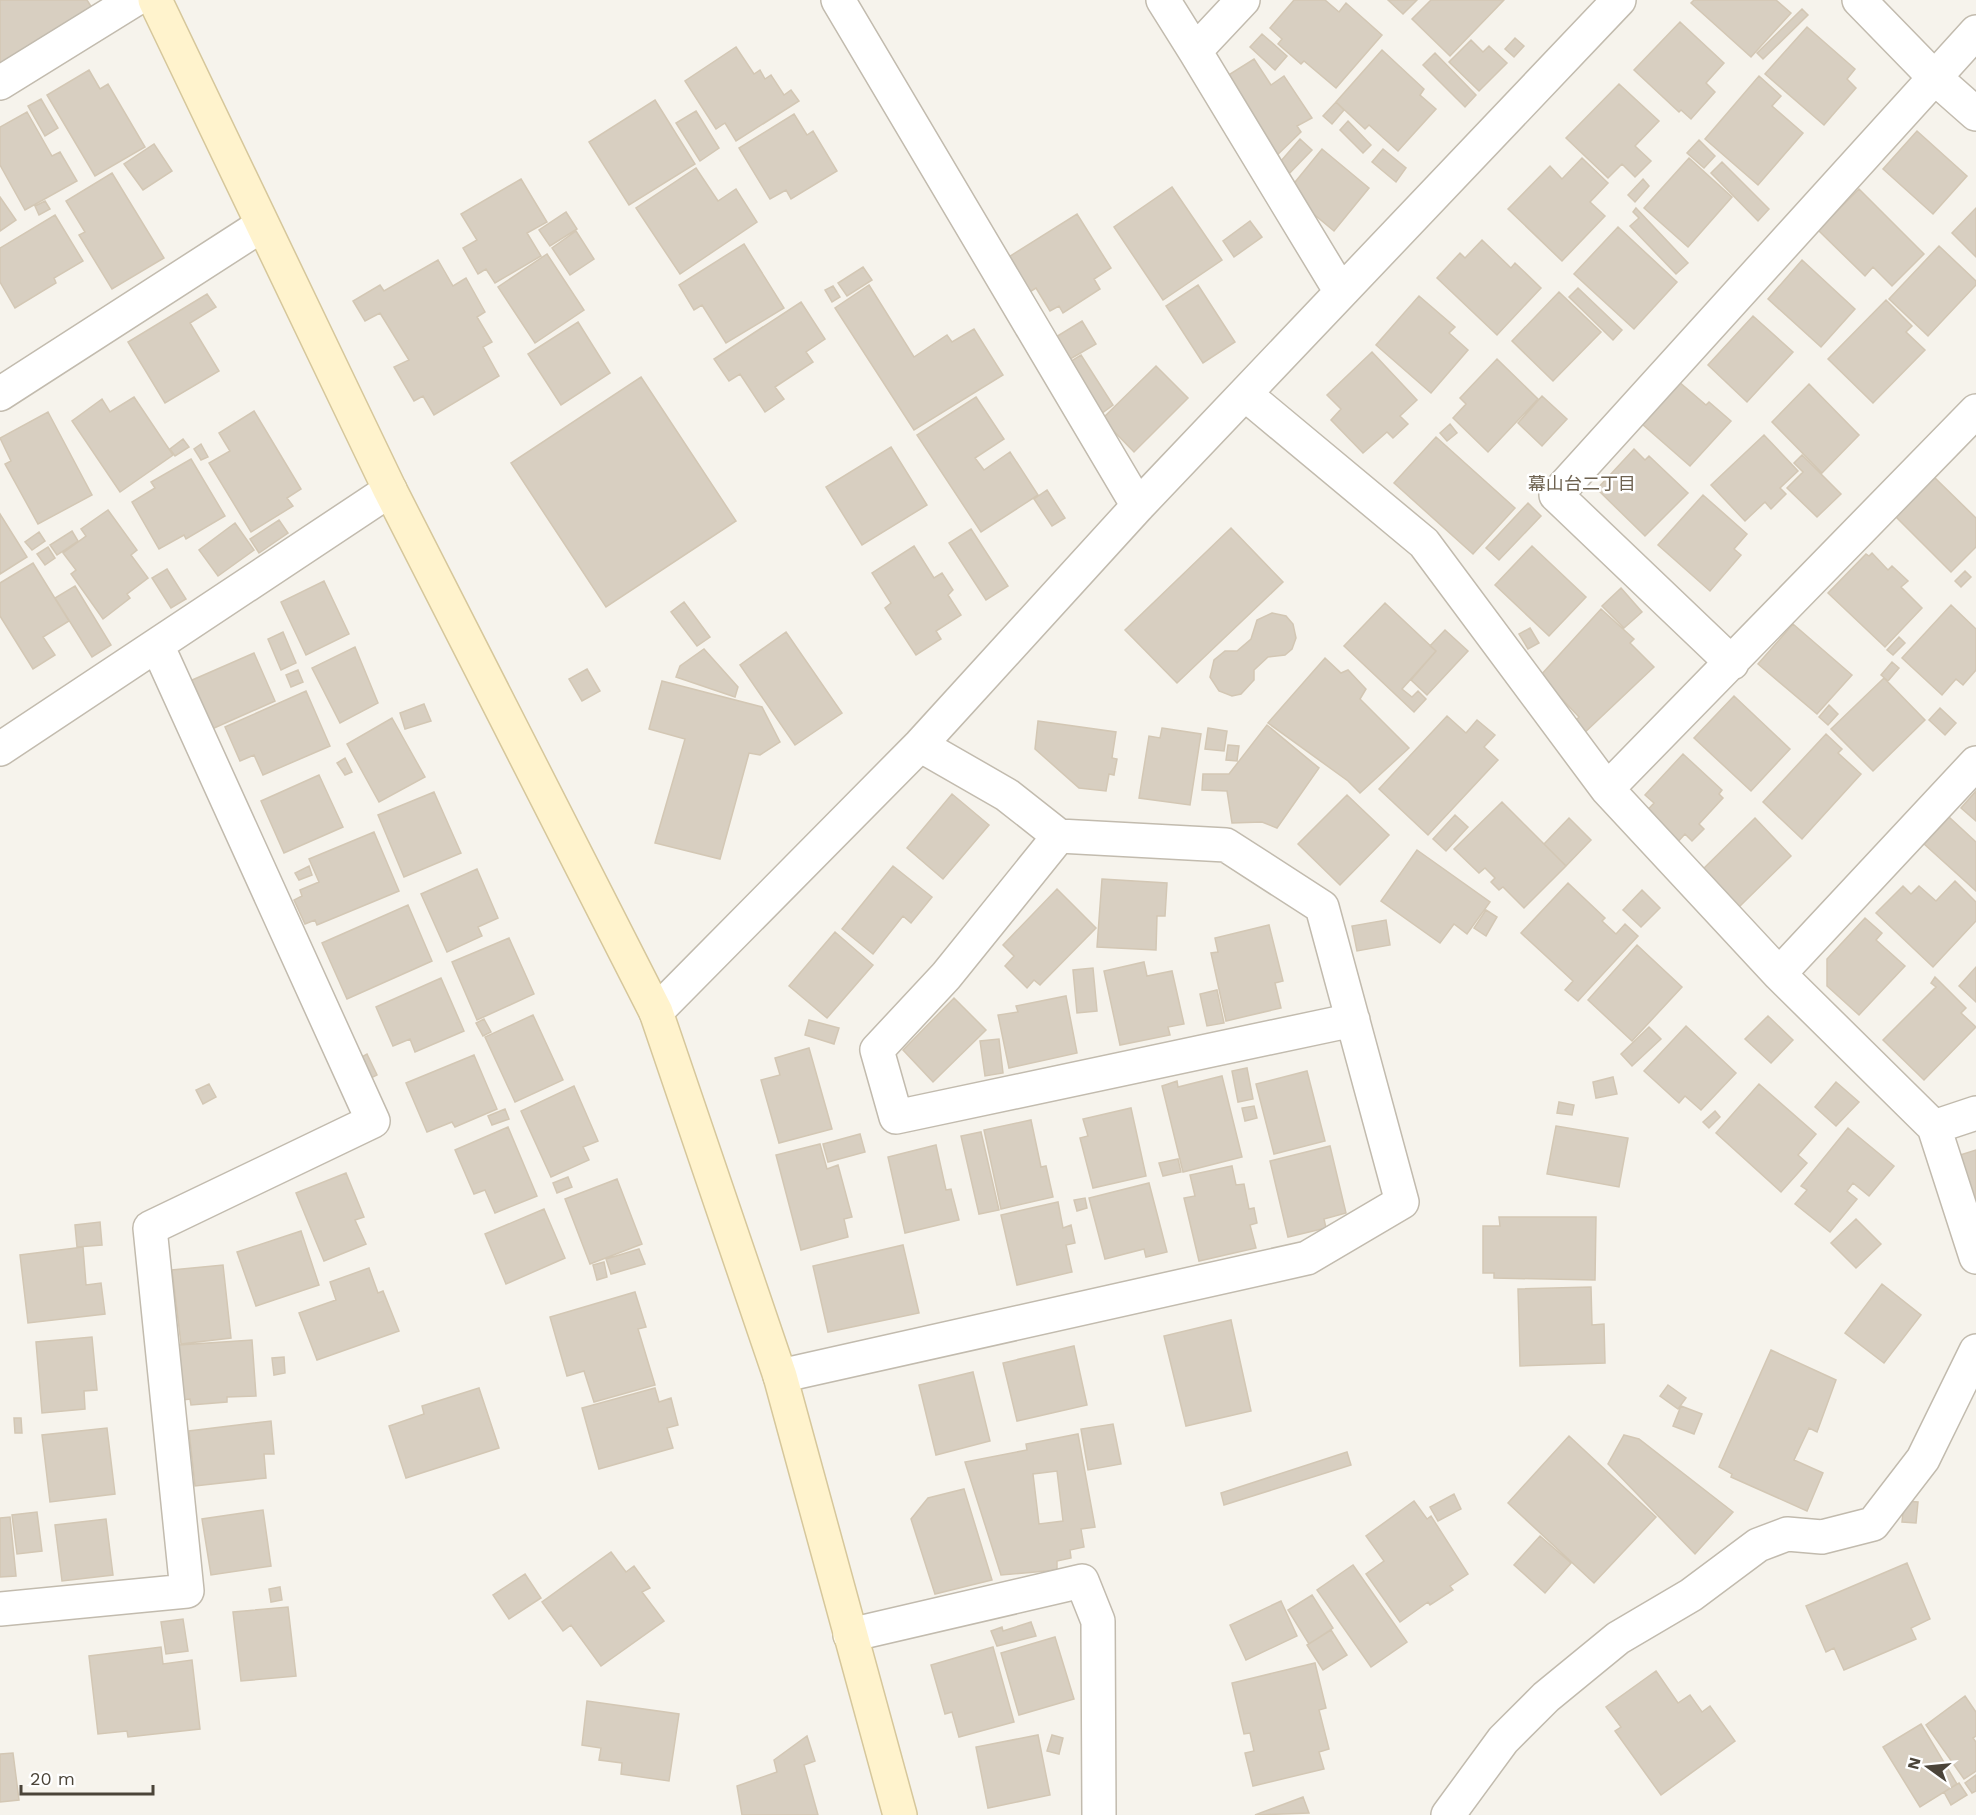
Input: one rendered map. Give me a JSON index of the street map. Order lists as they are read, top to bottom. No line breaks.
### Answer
{"districts":["幕山台二丁目"],"scale_bar":"20 m","north":"left"}
